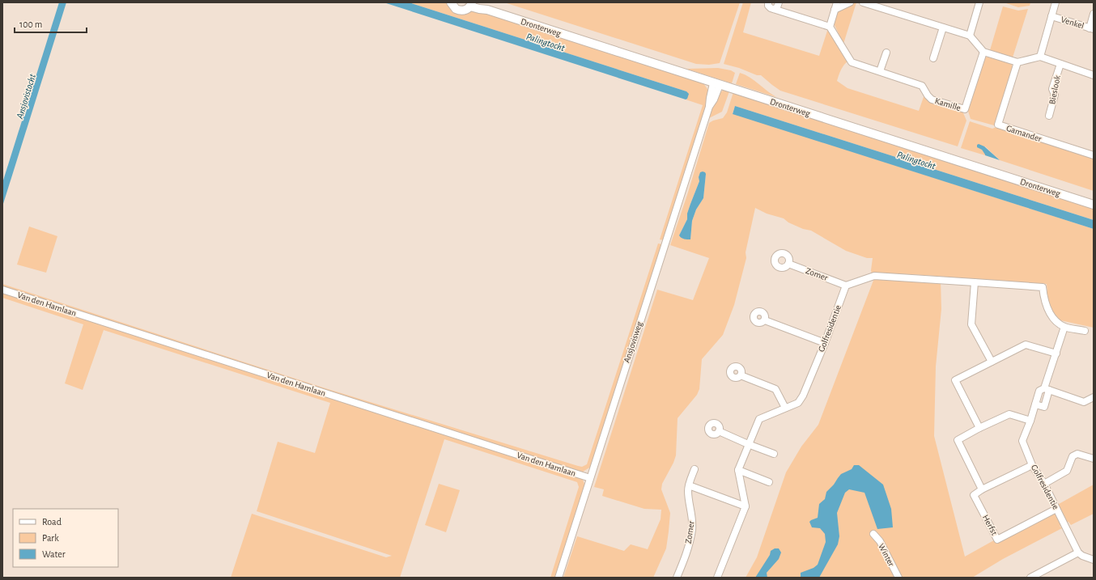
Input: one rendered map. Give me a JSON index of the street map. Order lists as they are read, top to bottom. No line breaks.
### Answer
{"streets":{"main road":["Dronterweg"],"street":["Venkel","Bieslook","Kamille","Gamander","Zomer","Van den Hamlaan","Golfresidentie","Ansjovisweg","Herfst","Winter"]},"crossings":[["Dronterweg","Ansjovisweg"],["Zomer","Golfresidentie"],["Van den Hamlaan","Ansjovisweg"],["Golfresidentie","Herfst"]],"water":["Palingtocht","Ansjovistocht"],"legend":["Road","Park","Water"],"scale_bar":"100 m"}
